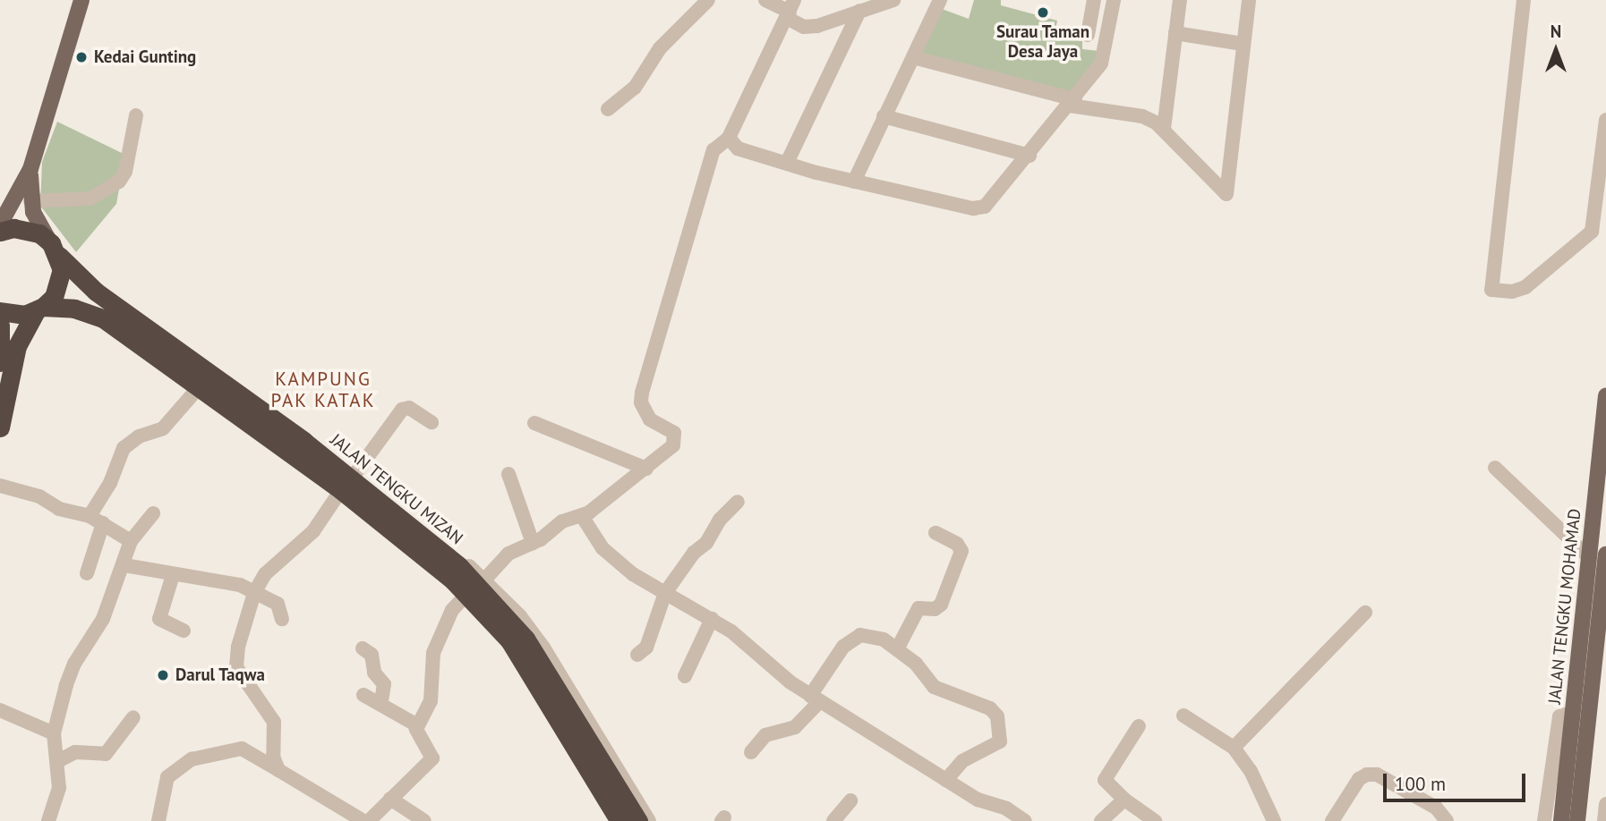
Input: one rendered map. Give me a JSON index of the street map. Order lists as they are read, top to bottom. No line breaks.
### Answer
{"streets":{"highway":["JALAN TENGKU MIZAN"],"main road":["JALAN TENGKU MOHAMAD"]},"districts":["KAMPUNG PAK KATAK"],"places":["Surau Taman Desa Jaya","Kedai Gunting","Darul Taqwa"],"scale_bar":"100 m","north":"top"}
